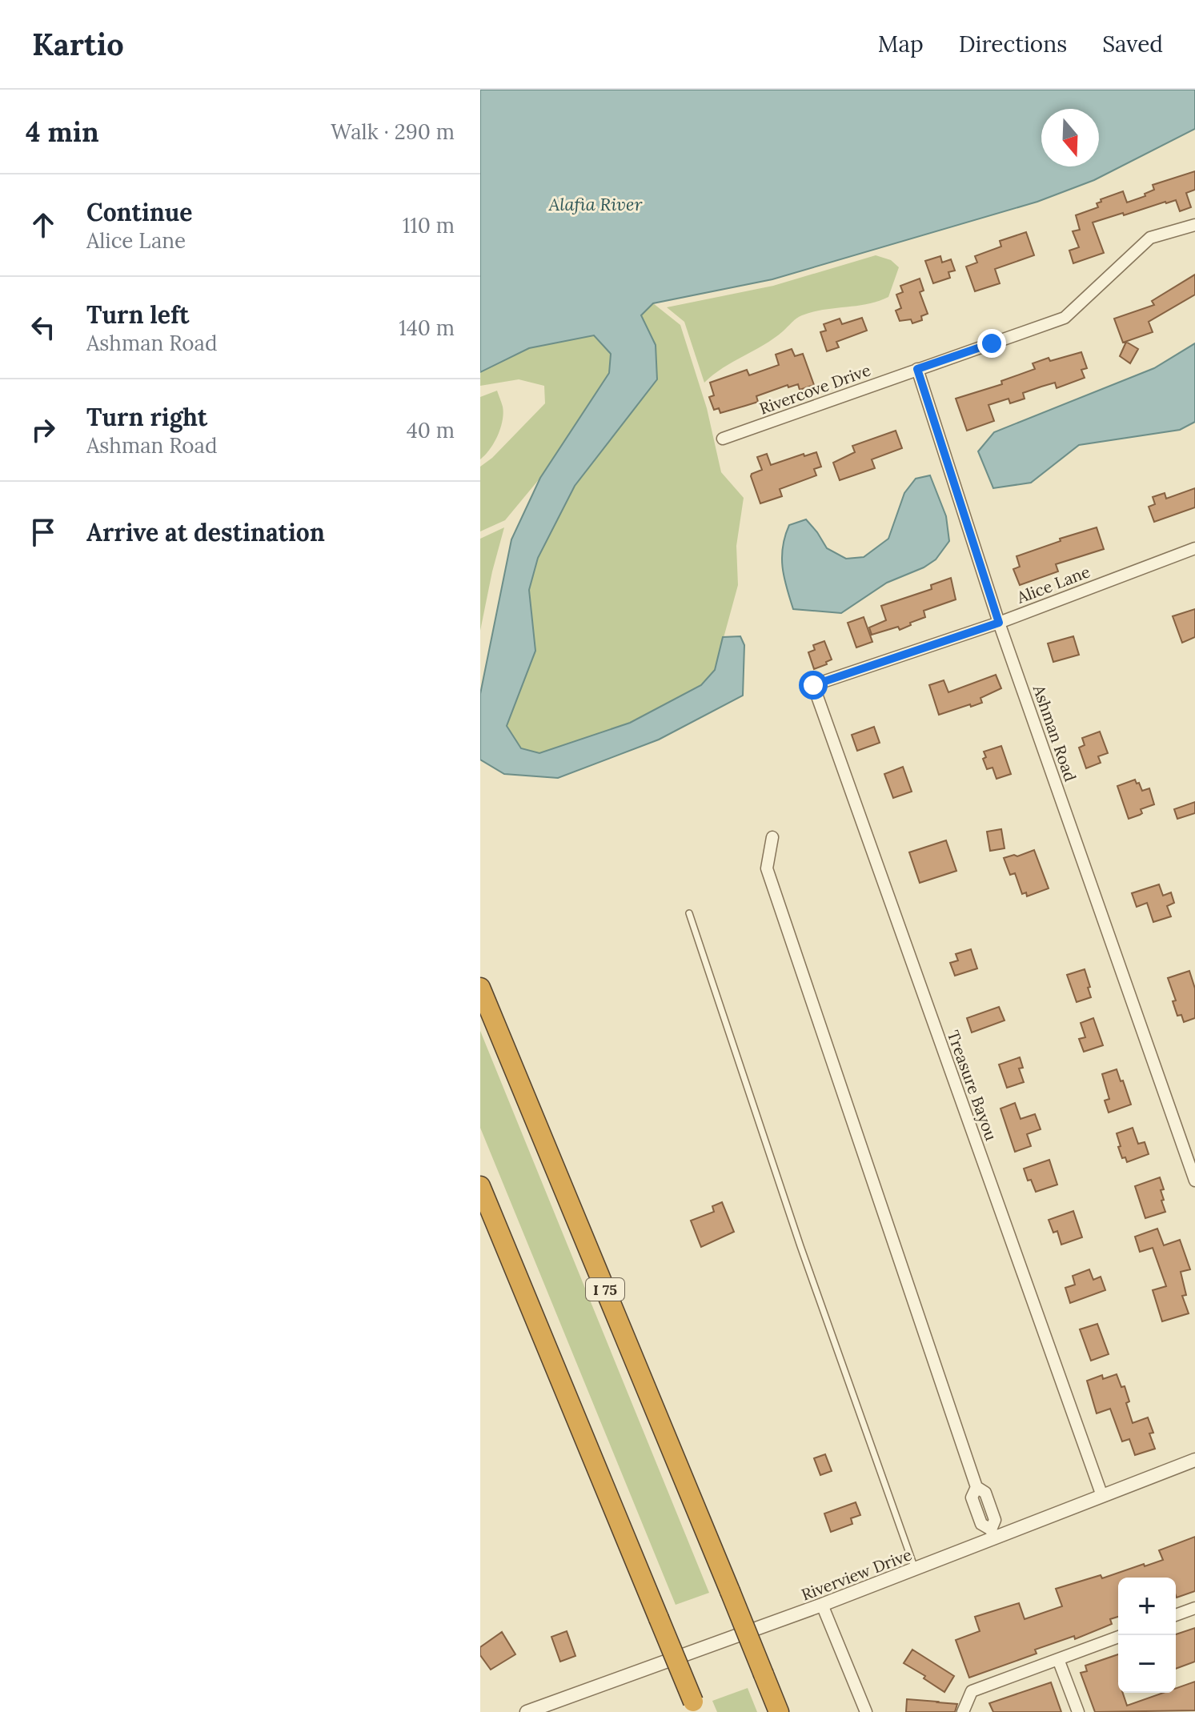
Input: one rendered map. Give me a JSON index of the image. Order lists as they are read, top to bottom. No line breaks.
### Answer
{"streets":{"highway":["I 75"],"street":["Rivercove Drive","Alice Lane","Ashman Road","Treasure Bayou","Riverview Drive"]},"crossings":[["Rivercove Drive","Ashman Road"],["Alice Lane","Ashman Road"],["Alice Lane","Treasure Bayou"],["Treasure Bayou","Riverview Drive"]],"water":["Alafia River"],"north":"bottom","page":{"header":"Kartio","nav":["Map","Directions","Saved"],"heading":["4 min","Walk · 290 m"],"list":[["Continue","Alice Lane","110 m"],["Turn left","Ashman Road","140 m"],["Turn right","Ashman Road","40 m"],"Arrive at destination"],"map_buttons":["+","−"]}}
